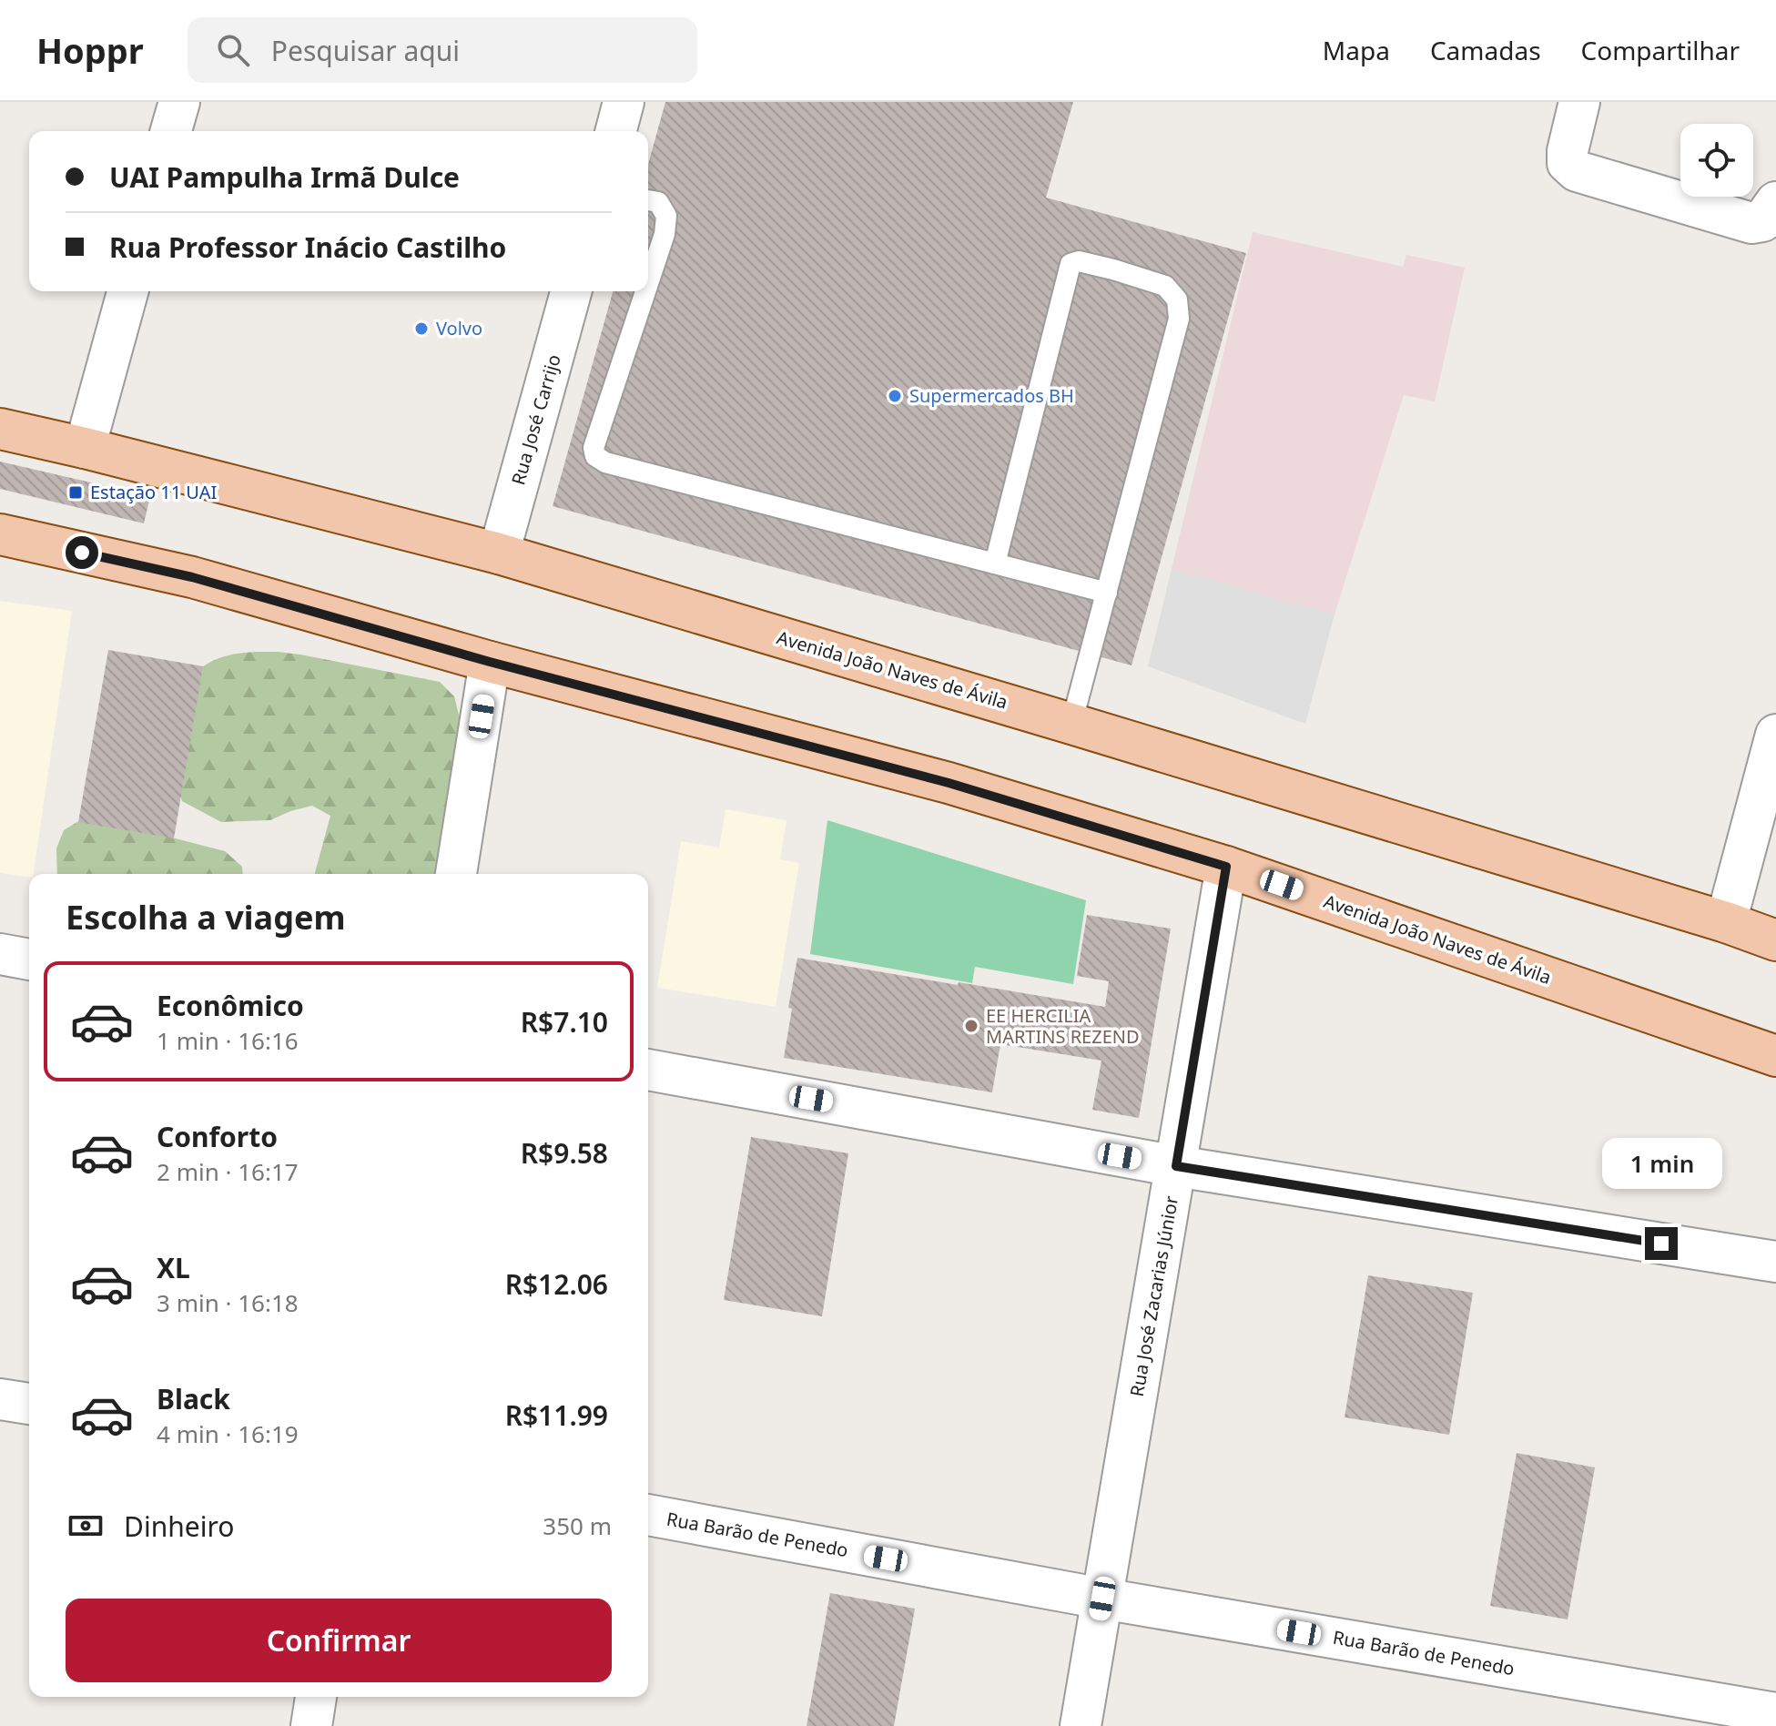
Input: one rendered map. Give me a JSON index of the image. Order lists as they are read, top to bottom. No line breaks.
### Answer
{"streets":{"main road":["Avenida João Naves de Ávila"],"street":["Rua José Carrijo","Rua José Zacarias Júnior","Rua Barão de Penedo"]},"crossings":[["Rua José Carrijo","Avenida João Naves de Ávila"],["Avenida João Naves de Ávila","Rua José Zacarias Júnior"],["Rua José Zacarias Júnior","Rua Barão de Penedo"]],"places":{"other":["Volvo","Supermercados BH","EE HERCILIA MARTINS REZEND"],"transit":["Estação 11 UAI"]},"page":{"header":"Hoppr","search":"Pesquisar aqui","nav":["Mapa","Camadas","Compartilhar"],"banner":["UAI Pampulha Irmã Dulce","Rua Professor Inácio Castilho"],"heading":"Escolha a viagem","list":[{"name":"Econômico","note":"1 min · 16:16","value":"R$7.10"},{"name":"Conforto","note":"2 min · 16:17","value":"R$9.58"},{"name":"XL","note":"3 min · 16:18","value":"R$12.06"},{"name":"Black","note":"4 min · 16:19","value":"R$11.99"}],"bubble":"1 min","pay":["Dinheiro","350 m"],"buttons":"Confirmar"}}
